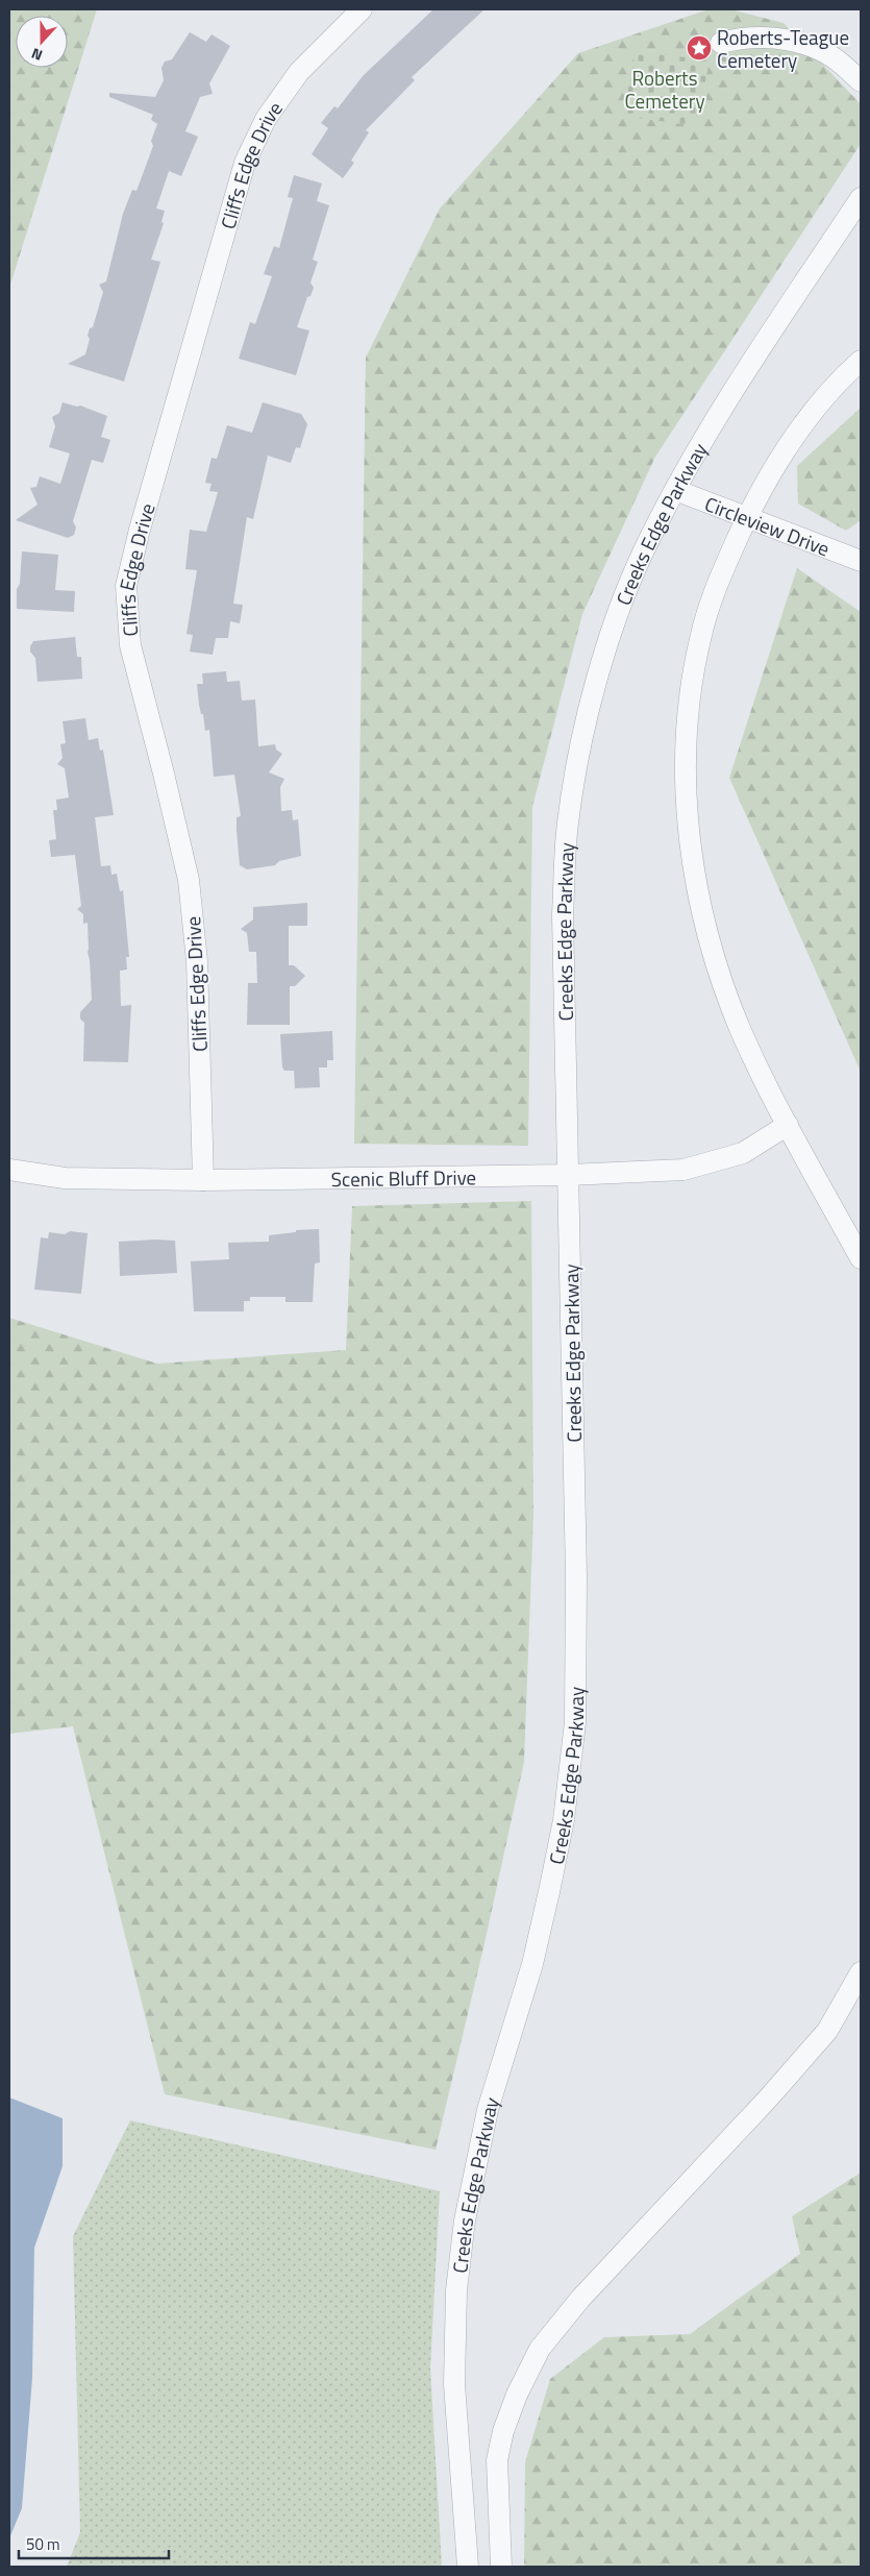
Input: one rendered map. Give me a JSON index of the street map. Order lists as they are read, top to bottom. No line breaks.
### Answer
{"streets":{"street":["Cliffs Edge Drive","Creeks Edge Parkway","Circleview Drive","Scenic Bluff Drive"]},"crossings":[["Cliffs Edge Drive","Scenic Bluff Drive"],["Creeks Edge Parkway","Circleview Drive"],["Creeks Edge Parkway","Scenic Bluff Drive"]],"parks":["Roberts Cemetery"],"places":{"place":["Roberts-Teague Cemetery"]},"scale_bar":"50 m","north":"bottom"}
